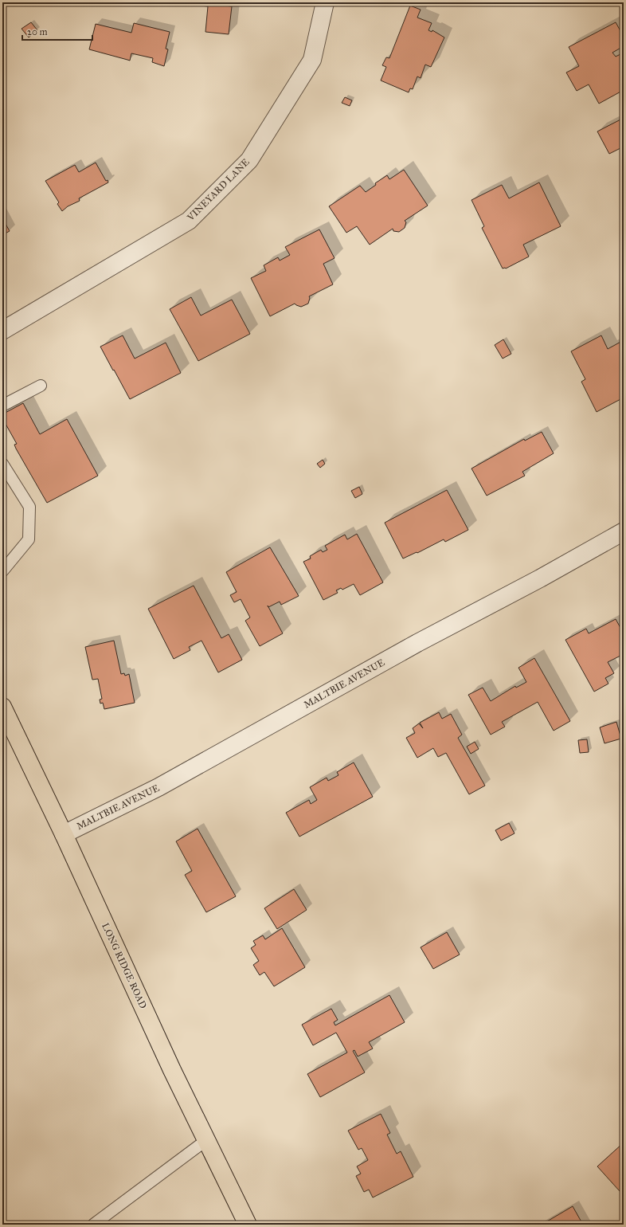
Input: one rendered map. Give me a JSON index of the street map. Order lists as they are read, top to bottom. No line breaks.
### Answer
{"streets":{"main road":["LONG RIDGE ROAD"],"street":["VINEYARD LANE","MALTBIE AVENUE"]},"crossings":[["MALTBIE AVENUE","LONG RIDGE ROAD"]],"scale_bar":"20 m"}
